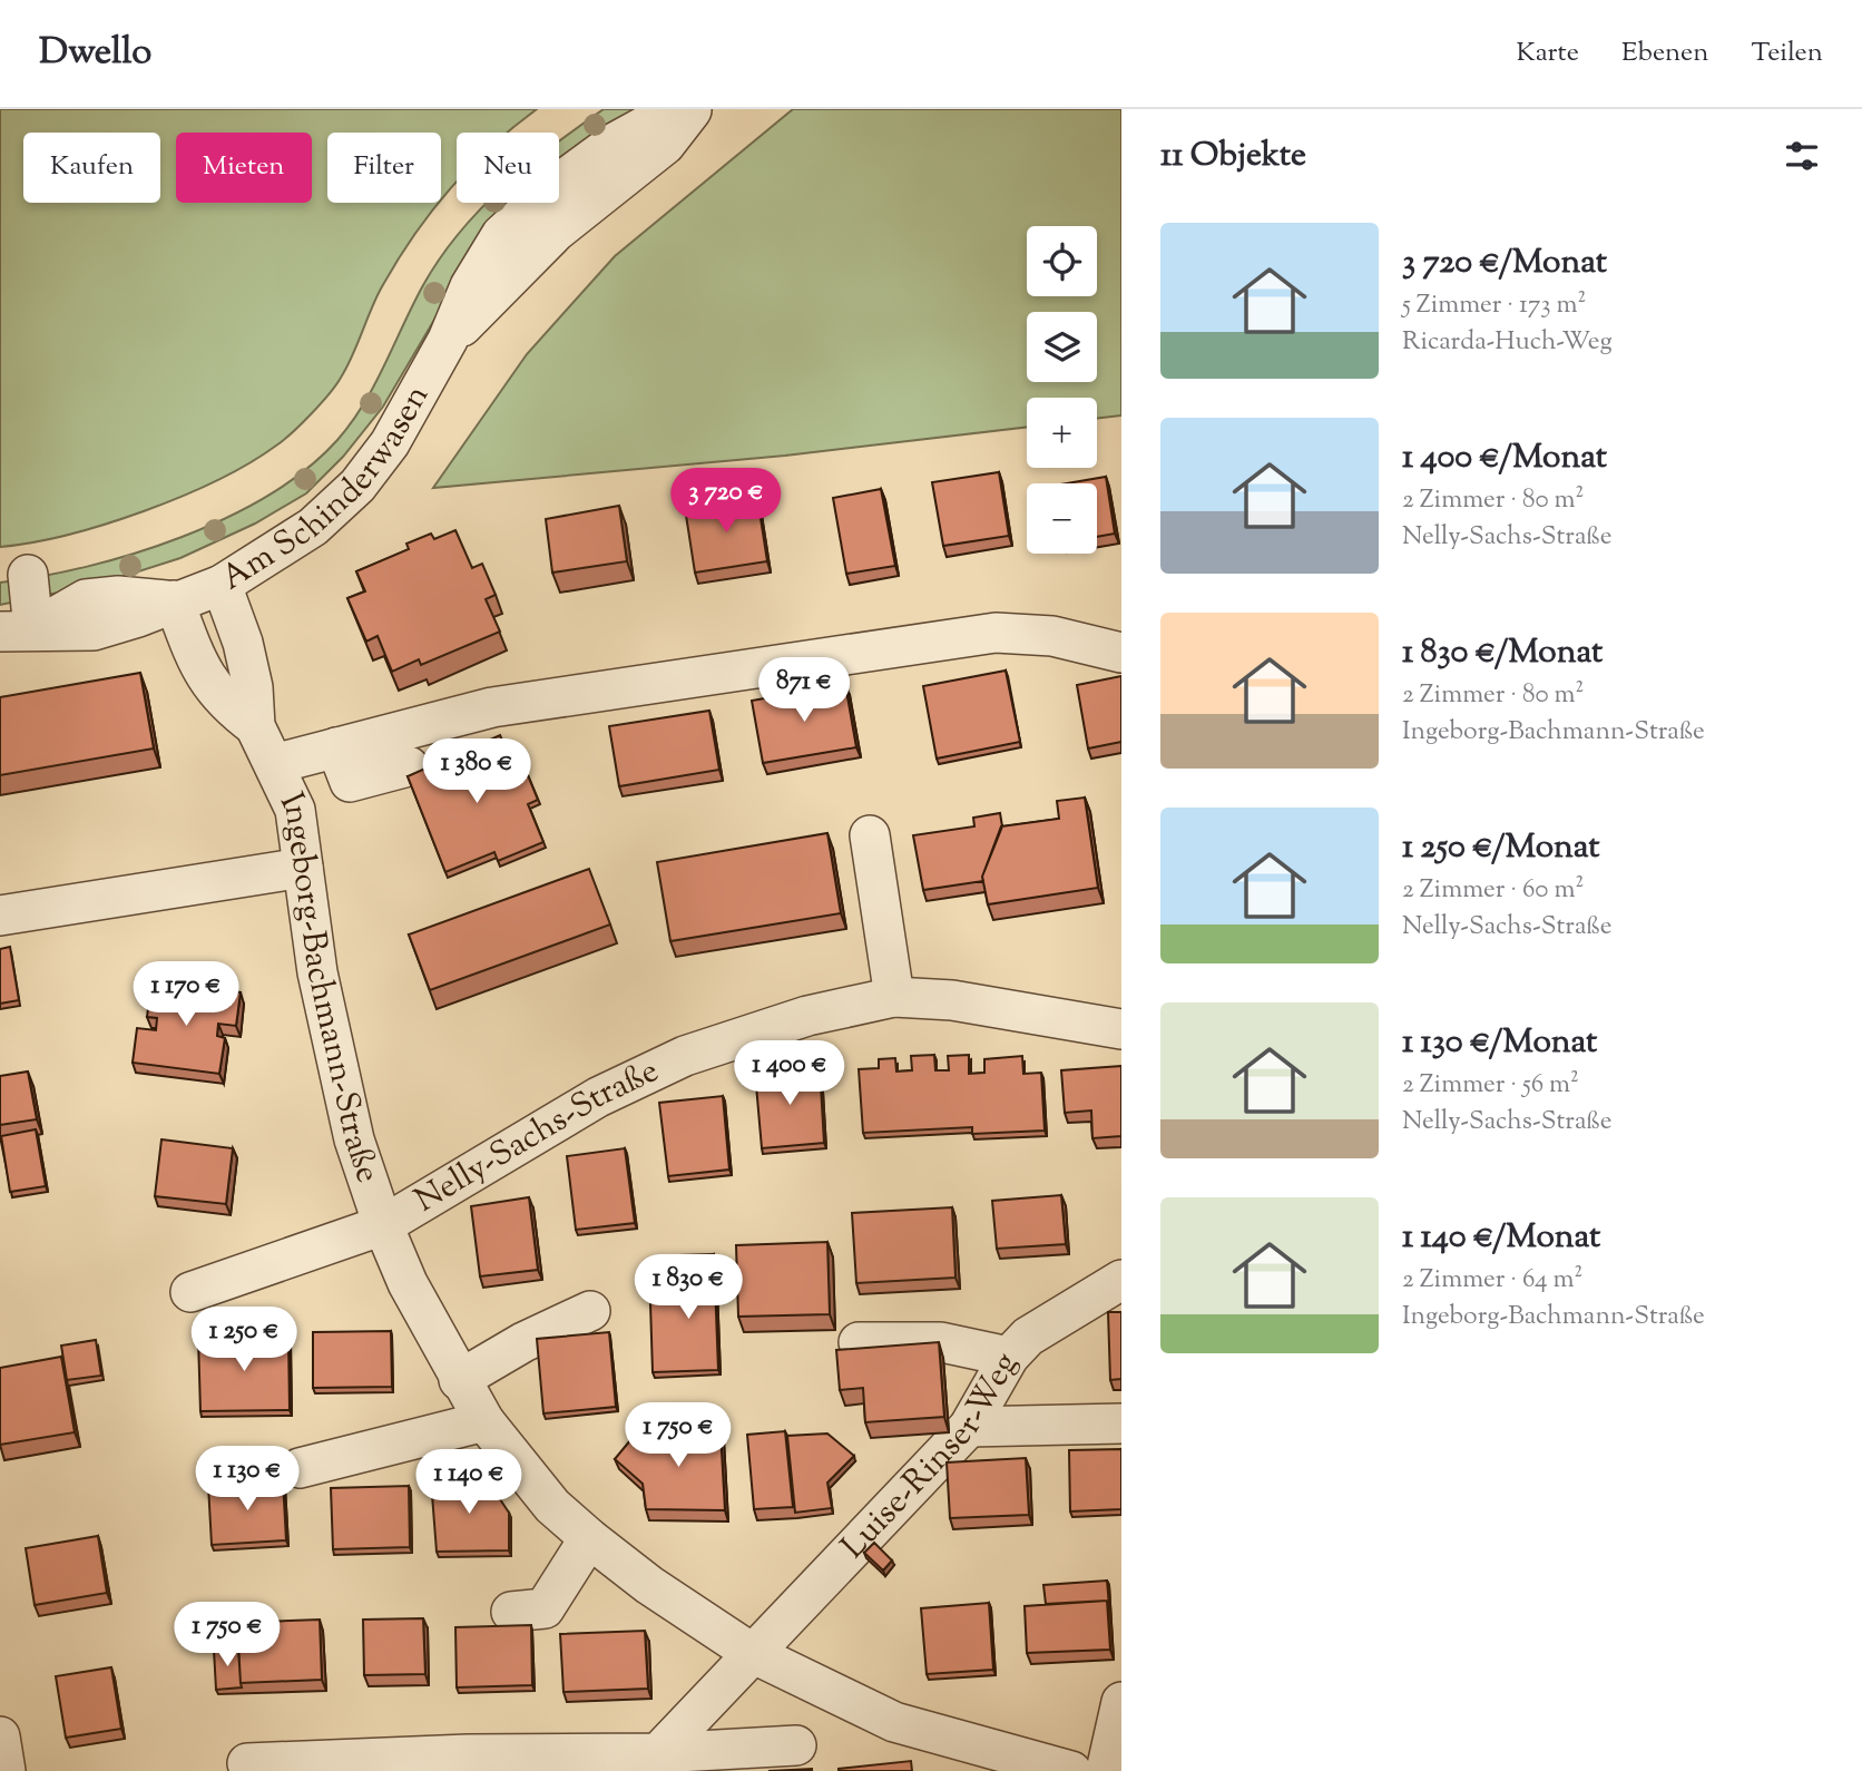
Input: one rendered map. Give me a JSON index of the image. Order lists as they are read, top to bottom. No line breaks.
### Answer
{"streets":{"street":["Am Schinderwasen","Ingeborg-Bachmann-Straße","Nelly-Sachs-Straße","Luise-Rinser-Weg"]},"crossings":[["Am Schinderwasen","Ingeborg-Bachmann-Straße"],["Ingeborg-Bachmann-Straße","Nelly-Sachs-Straße"],["Ingeborg-Bachmann-Straße","Luise-Rinser-Weg"]],"page":{"header":"Dwello","nav":["Karte","Ebenen","Teilen"],"heading":"11 Objekte","chip":["Kaufen","Mieten","Filter","Neu"],"list":[{"name":"3 720 €/Monat","note":"5 Zimmer · 173 m² · Ricarda-Huch-Weg"},{"name":"1 400 €/Monat","note":"2 Zimmer · 80 m² · Nelly-Sachs-Straße"},{"name":"1 830 €/Monat","note":"2 Zimmer · 80 m² · Ingeborg-Bachmann-Straße"},{"name":"1 250 €/Monat","note":"2 Zimmer · 60 m² · Nelly-Sachs-Straße"},{"name":"1 130 €/Monat","note":"2 Zimmer · 56 m² · Nelly-Sachs-Straße"},{"name":"1 140 €/Monat","note":"2 Zimmer · 64 m² · Ingeborg-Bachmann-Straße"}],"map_buttons":["+","−"],"price":["3 720 €","871 €","1 380 €","1 170 €","1 400 €","1 830 €","1 250 €","1 750 €","1 130 €","1 140 €","1 750 €"]}}
